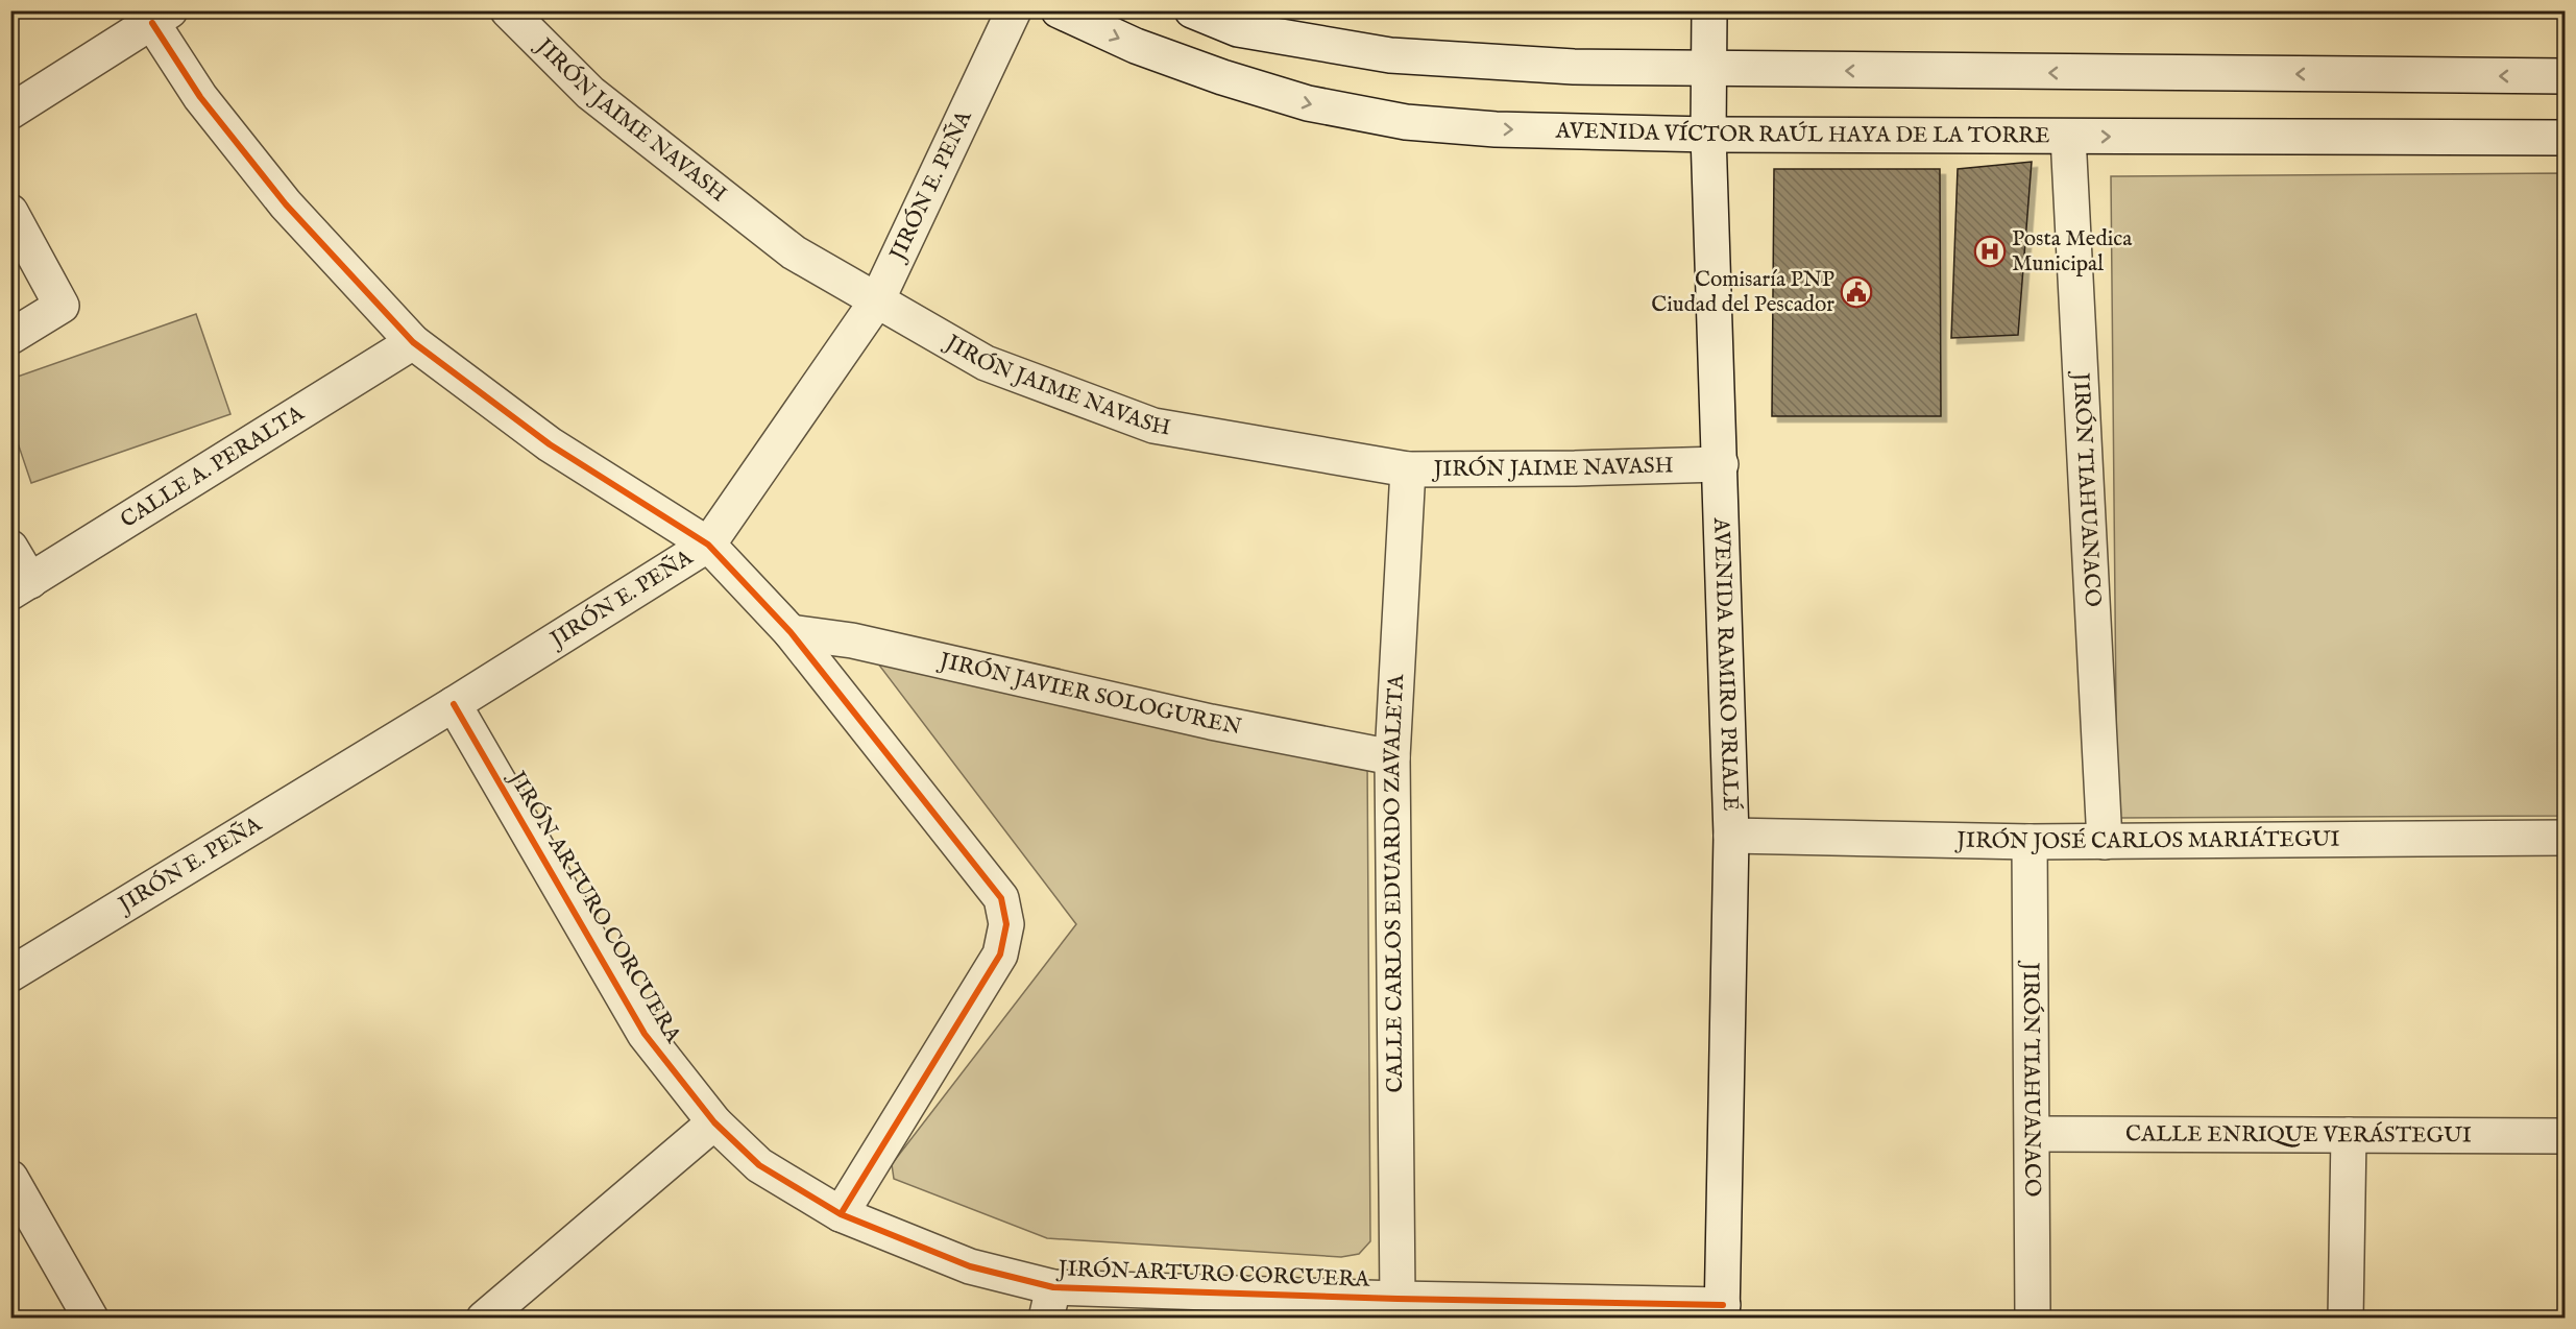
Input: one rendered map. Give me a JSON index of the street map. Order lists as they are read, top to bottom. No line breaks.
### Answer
{"streets":{"street":["JIRÓN JAIME NAVASH","AVENIDA VÍCTOR RAÚL HAYA DE LA TORRE","JIRÓN E. PEÑA","CALLE A. PERALTA","JIRÓN TIAHUANACO","AVENIDA RAMIRO PRIALÉ","JIRÓN JAVIER SOLOGUREN","JIRÓN JOSÉ CARLOS MARIÁTEGUI","CALLE CARLOS EDUARDO ZAVALETA","JIRÓN ARTURO CORCUERA","CALLE ENRIQUE VERÁSTEGUI"]},"crossings":[["JIRÓN JAIME NAVASH","JIRÓN E. PEÑA"],["JIRÓN JAIME NAVASH","AVENIDA RAMIRO PRIALÉ"],["JIRÓN JAIME NAVASH","CALLE CARLOS EDUARDO ZAVALETA"],["AVENIDA VÍCTOR RAÚL HAYA DE LA TORRE","JIRÓN TIAHUANACO"],["AVENIDA VÍCTOR RAÚL HAYA DE LA TORRE","AVENIDA RAMIRO PRIALÉ"],["JIRÓN E. PEÑA","JIRÓN ARTURO CORCUERA"],["JIRÓN TIAHUANACO","JIRÓN JOSÉ CARLOS MARIÁTEGUI"],["JIRÓN TIAHUANACO","CALLE ENRIQUE VERÁSTEGUI"],["AVENIDA RAMIRO PRIALÉ","JIRÓN JOSÉ CARLOS MARIÁTEGUI"],["AVENIDA RAMIRO PRIALÉ","JIRÓN ARTURO CORCUERA"],["JIRÓN JAVIER SOLOGUREN","CALLE CARLOS EDUARDO ZAVALETA"],["CALLE CARLOS EDUARDO ZAVALETA","JIRÓN ARTURO CORCUERA"]],"places":{"hospital":["Posta Medica Municipal"],"public building":["Comisaría PNP Ciudad del Pescador"]}}
